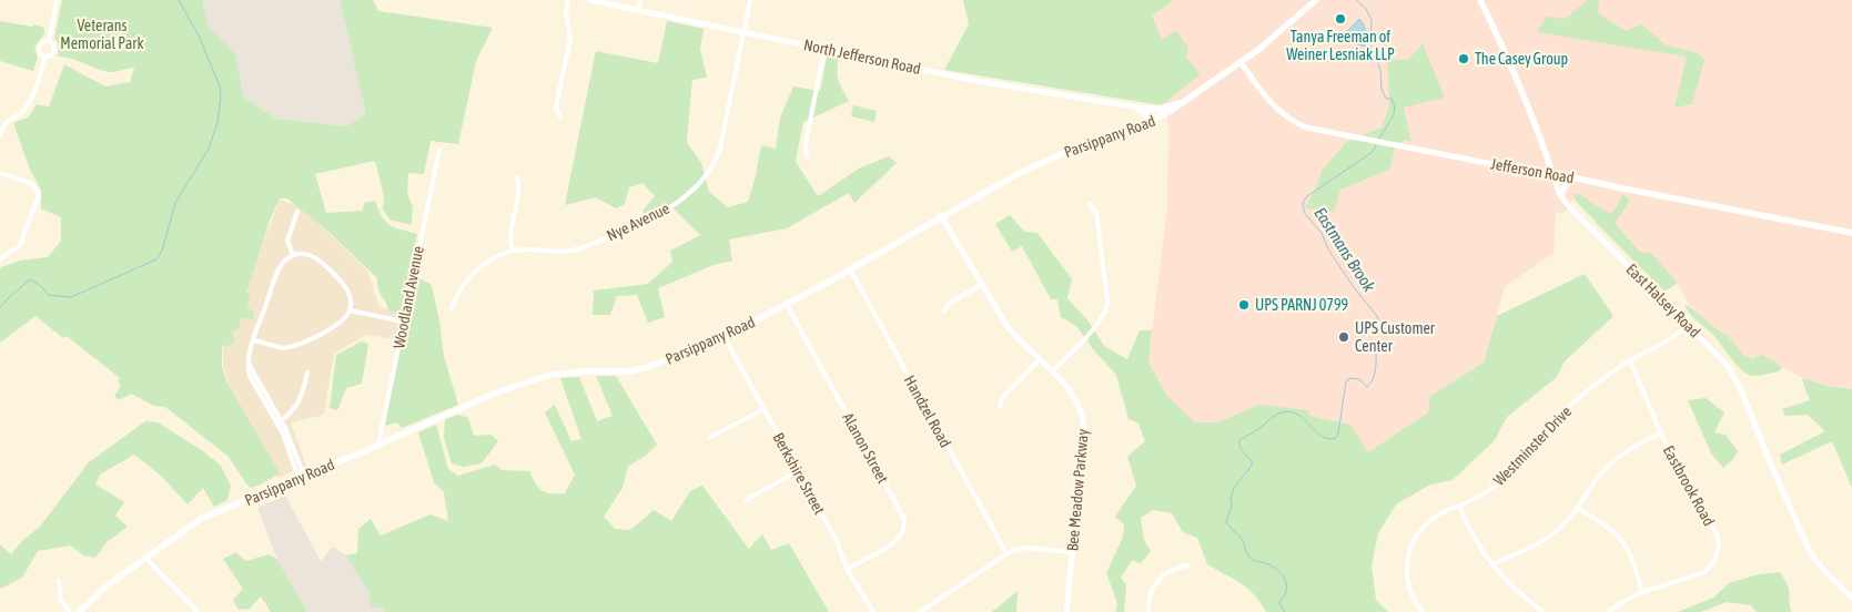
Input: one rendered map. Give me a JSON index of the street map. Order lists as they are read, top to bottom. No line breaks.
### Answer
{"streets":{"main road":["Parsippany Road","Jefferson Road","East Halsey Road"],"street":["North Jefferson Road","Nye Avenue","Woodland Avenue","Handzel Road","Westminster Drive","Alanon Street","Berkshire Street","Eastbrook Road","Bee Meadow Parkway"]},"crossings":[["North Jefferson Road","Nye Avenue"],["Parsippany Road","Jefferson Road"],["Parsippany Road","Woodland Avenue"],["Parsippany Road","Handzel Road"],["Parsippany Road","Alanon Street"],["Parsippany Road","Berkshire Street"],["Parsippany Road","Bee Meadow Parkway"],["Jefferson Road","East Halsey Road"],["East Halsey Road","Westminster Drive"],["Westminster Drive","Eastbrook Road"],["Alanon Street","Berkshire Street"]],"water":["Eastmans Brook"],"parks":["Veterans Memorial Park"],"places":["Tanya Freeman of Weiner Lesniak LLP","The Casey Group","UPS PARNJ 0799","UPS Customer Center"]}
